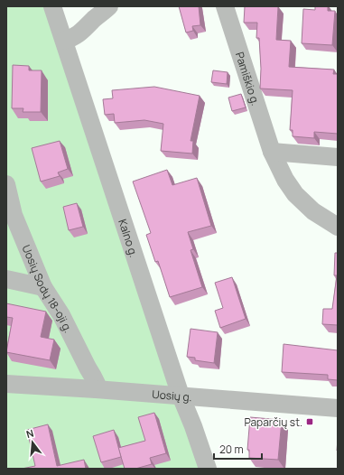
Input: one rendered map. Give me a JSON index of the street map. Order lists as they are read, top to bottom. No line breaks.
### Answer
{"streets":{"street":["Pamiškio g.","Kalno g.","Uosių Sodų 18-oji g.","Uosių g."]},"crossings":[["Kalno g.","Uosių g."],["Uosių Sodų 18-oji g.","Uosių g."]],"places":{"transit":["Paparčių st."]},"scale_bar":"20 m","north":"top"}
